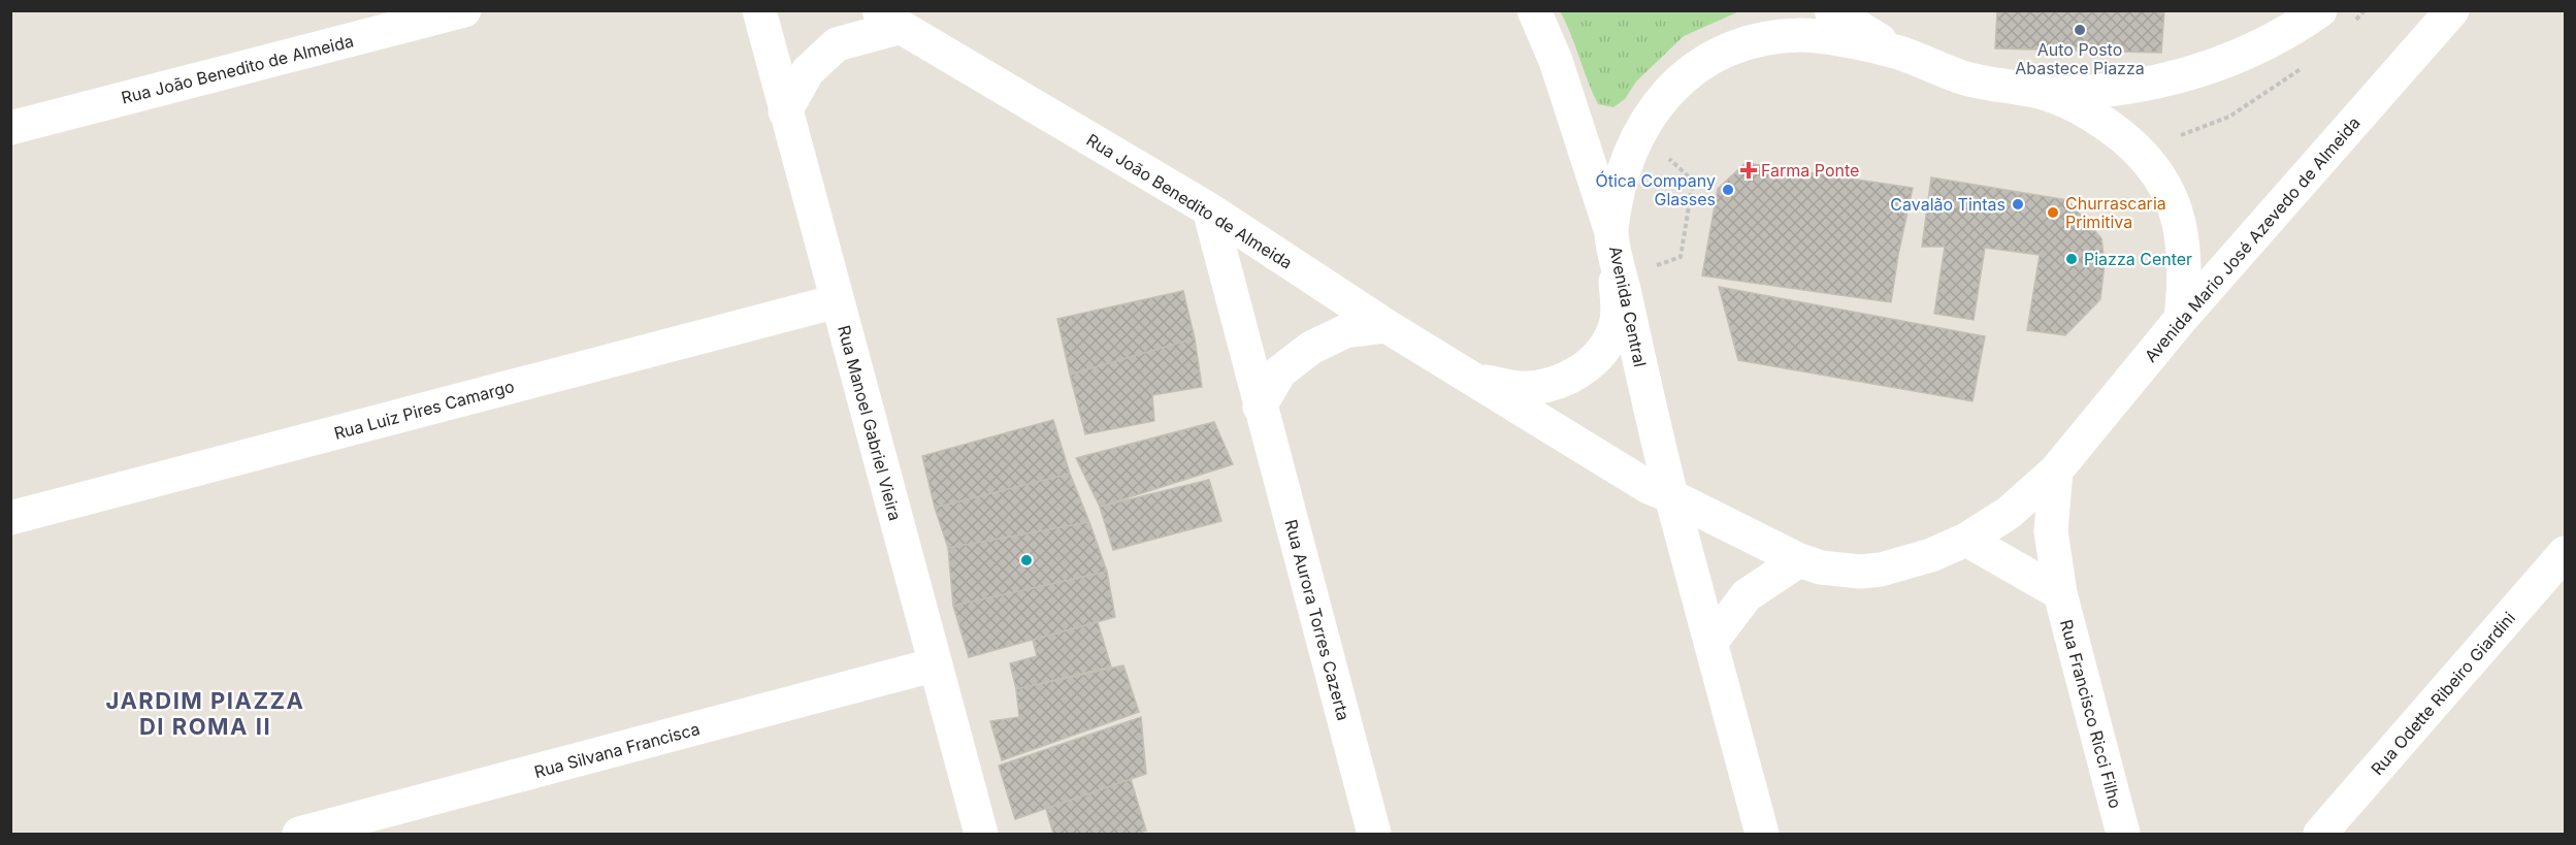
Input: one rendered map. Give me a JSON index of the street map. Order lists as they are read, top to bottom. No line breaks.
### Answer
{"streets":{"street":["Rua João Benedito de Almeida","Avenida Mario José Azevedo de Almeida","Avenida Central","Rua Luiz Pires Camargo","Rua Manoel Gabriel Vieira","Rua Aurora Torres Cazerta","Rua Odette Ribeiro Giardini","Rua Francisco Ricci Filho","Rua Silvana Francisca"]},"crossings":[["Rua João Benedito de Almeida","Avenida Central"],["Rua João Benedito de Almeida","Rua Aurora Torres Cazerta"],["Avenida Mario José Azevedo de Almeida","Avenida Central"],["Avenida Mario José Azevedo de Almeida","Rua Francisco Ricci Filho"],["Rua Luiz Pires Camargo","Rua Manoel Gabriel Vieira"],["Rua Manoel Gabriel Vieira","Rua Silvana Francisca"]],"districts":["JARDIM PIAZZA DI ROMA II"],"places":{"other":["Auto Posto Abastece Piazza","Ótica Company Glasses","Cavalão Tintas","Churrascaria Primitiva","Piazza Center","ㅤ"],"health":["Farma Ponte"]}}
